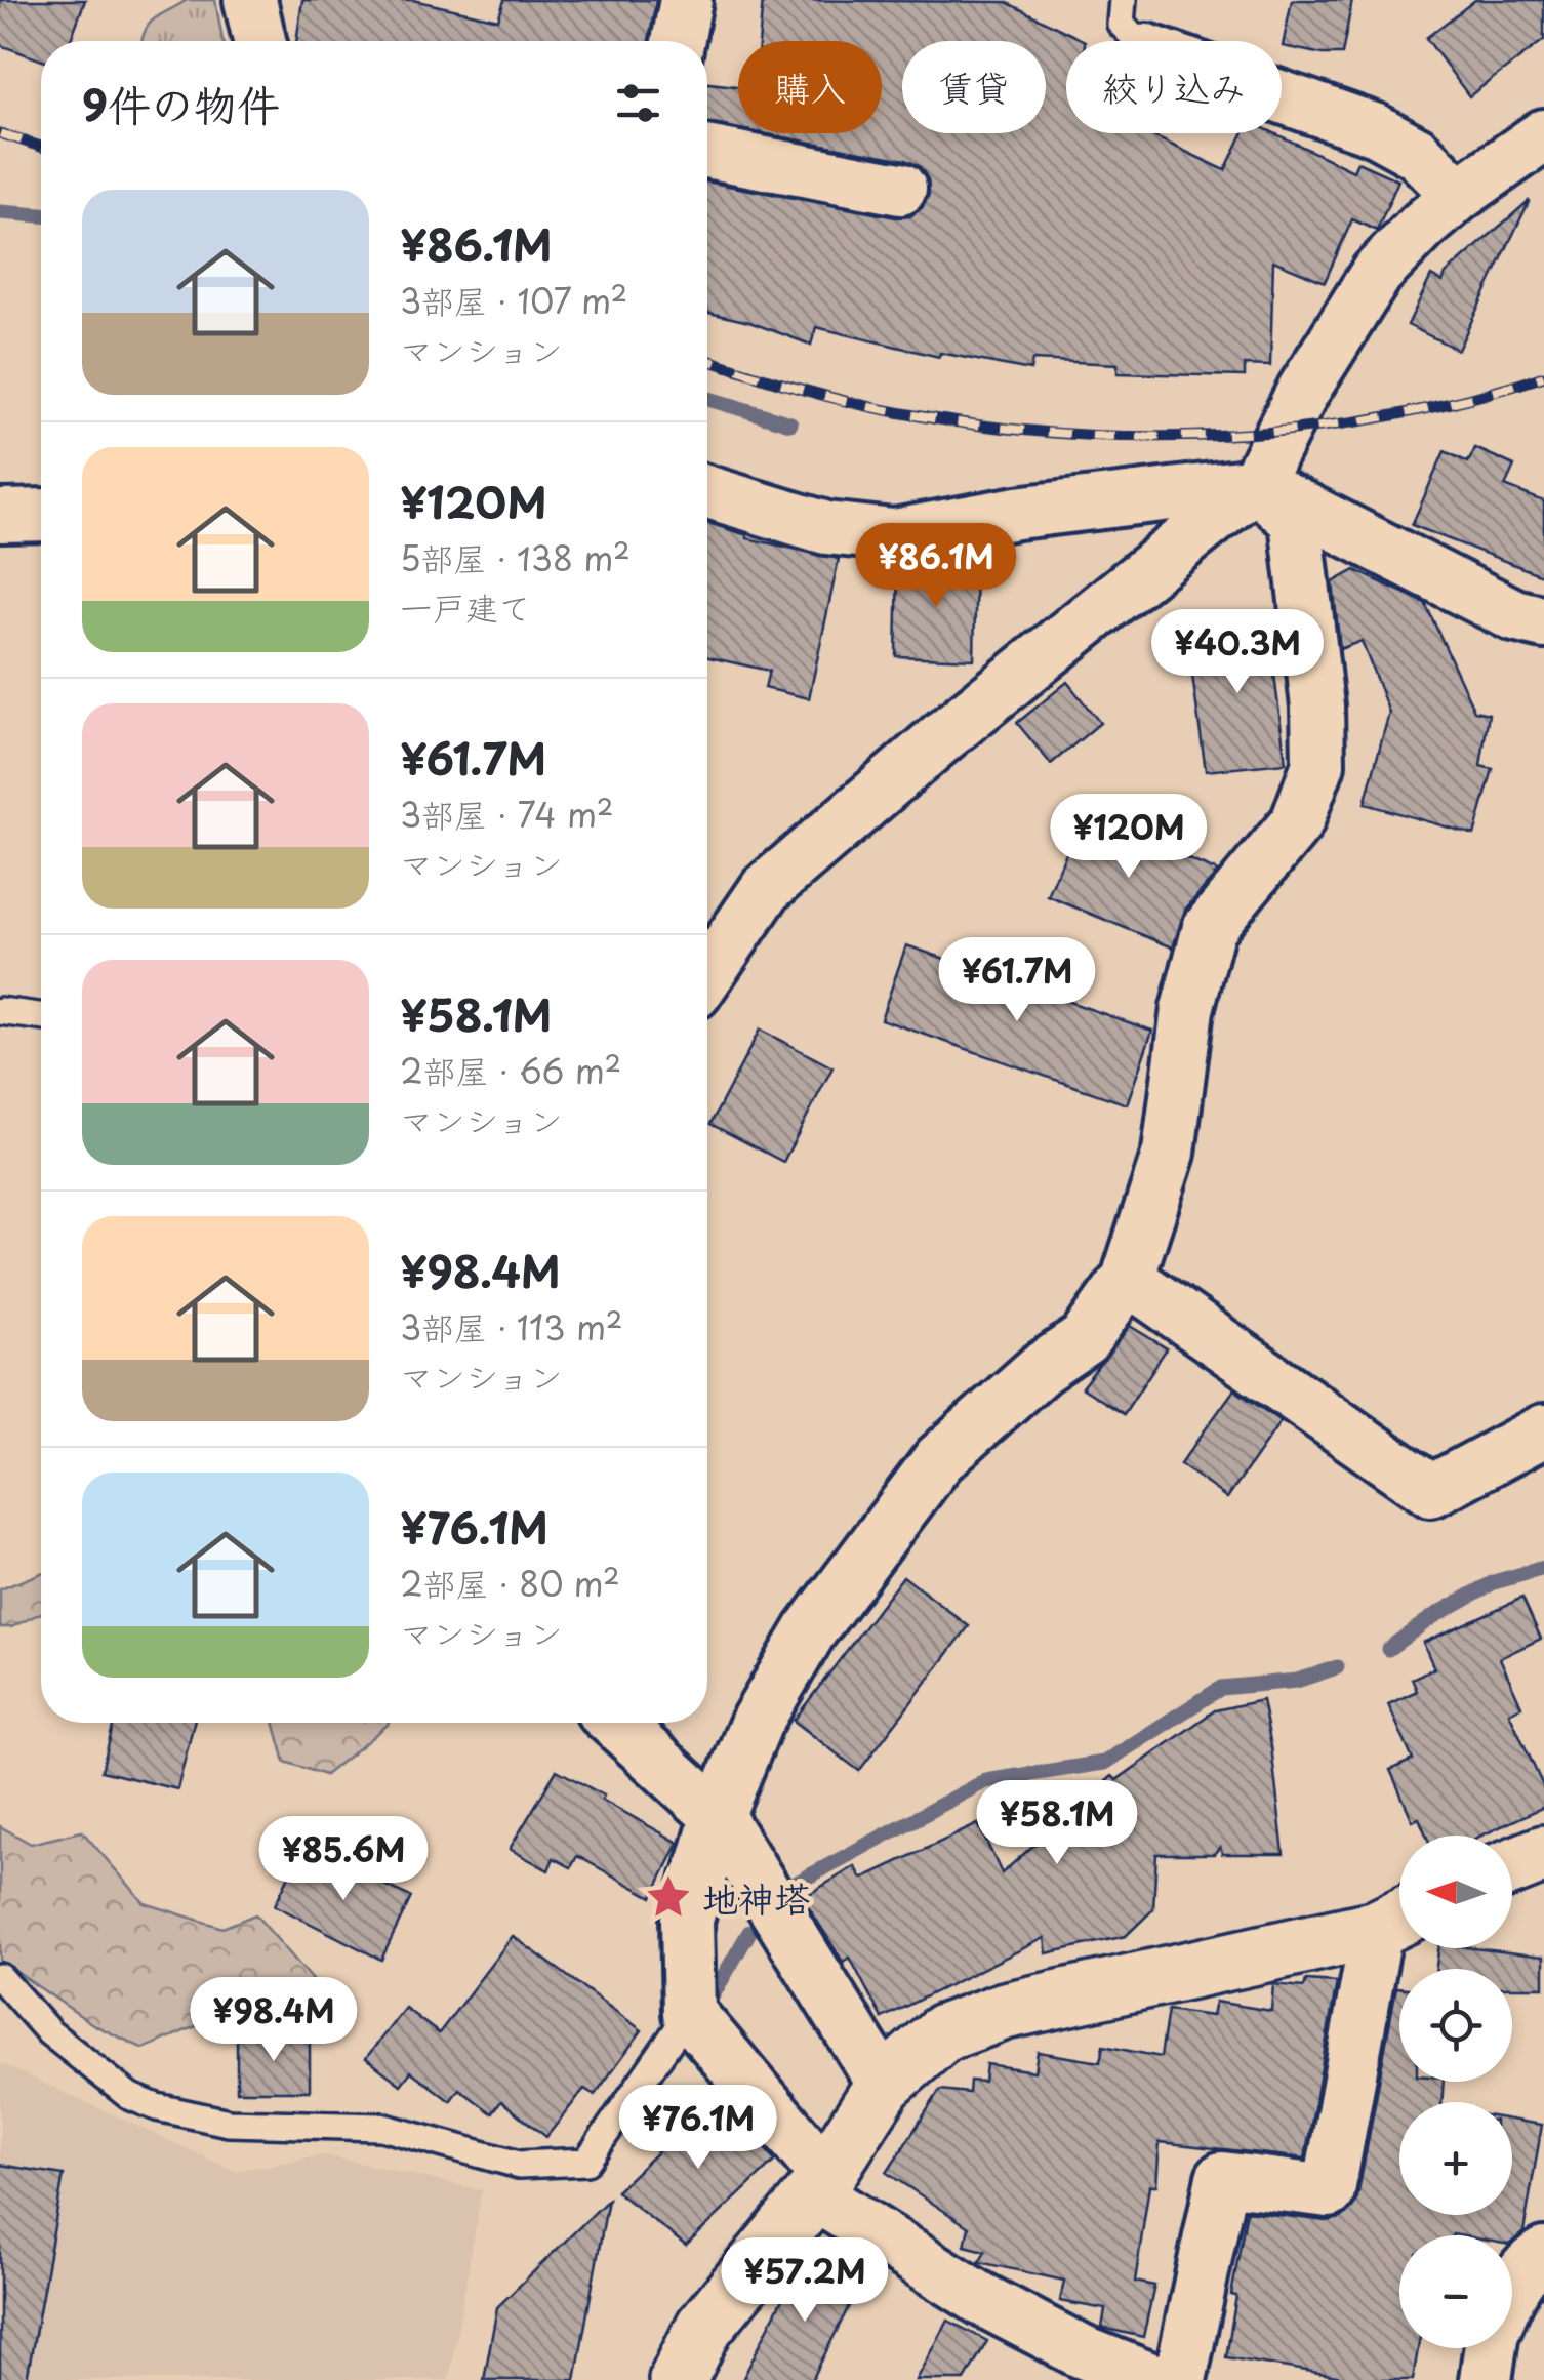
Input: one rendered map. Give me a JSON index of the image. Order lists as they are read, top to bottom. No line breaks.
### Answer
{"places":{"place":["地神塔"]},"north":"left","page":{"chip":["購入","賃貸","絞り込み"],"heading":"9件の物件","list":[{"name":"¥86.1M","note":"3部屋 · 107 m² · マンション"},{"name":"¥120M","note":"5部屋 · 138 m² · 一戸建て"},{"name":"¥61.7M","note":"3部屋 · 74 m² · マンション"},{"name":"¥58.1M","note":"2部屋 · 66 m² · マンション"},{"name":"¥98.4M","note":"3部屋 · 113 m² · マンション"},{"name":"¥76.1M","note":"2部屋 · 80 m² · マンション"}],"price":["¥86.1M","¥40.3M","¥120M","¥61.7M","¥58.1M","¥85.6M","¥98.4M","¥76.1M","¥57.2M"],"map_buttons":["+","−"]}}
